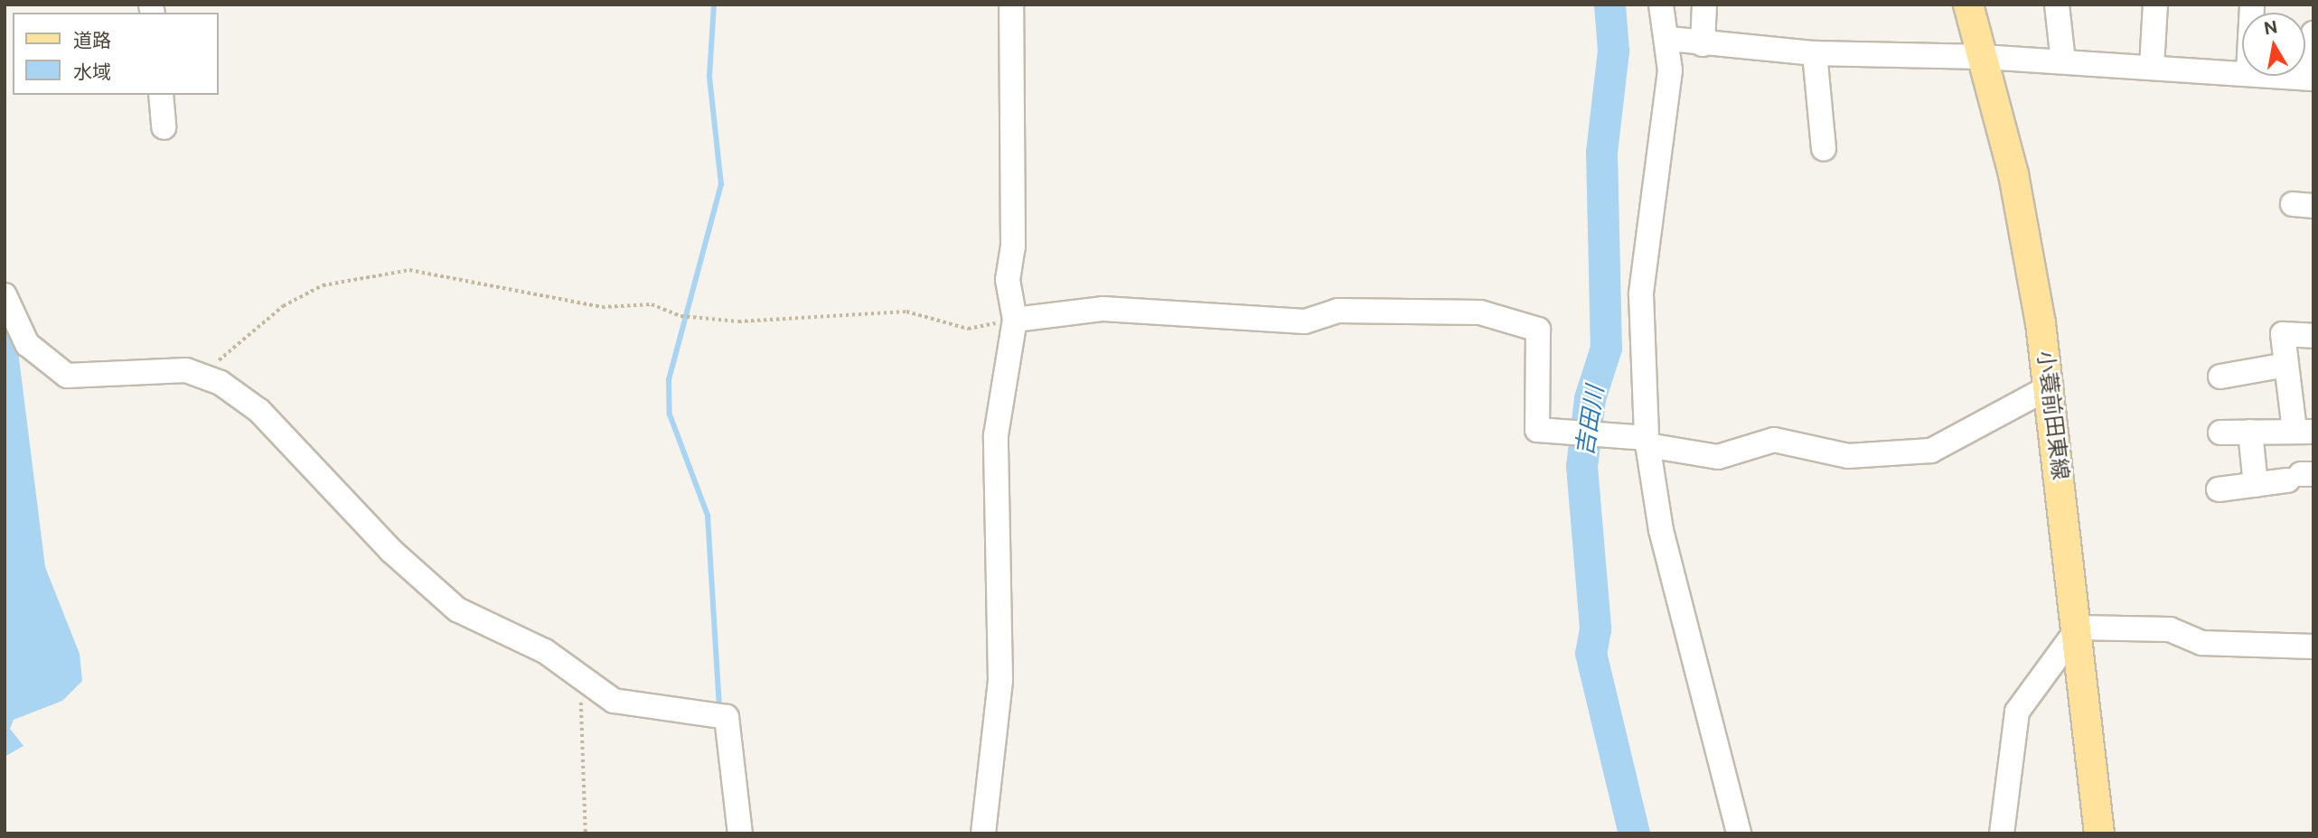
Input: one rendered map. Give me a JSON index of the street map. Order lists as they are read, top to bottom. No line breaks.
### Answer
{"streets":{"main road":["小蓑前田東線"]},"water":["吉田川"],"legend":["道路","水域"],"north":"top"}
